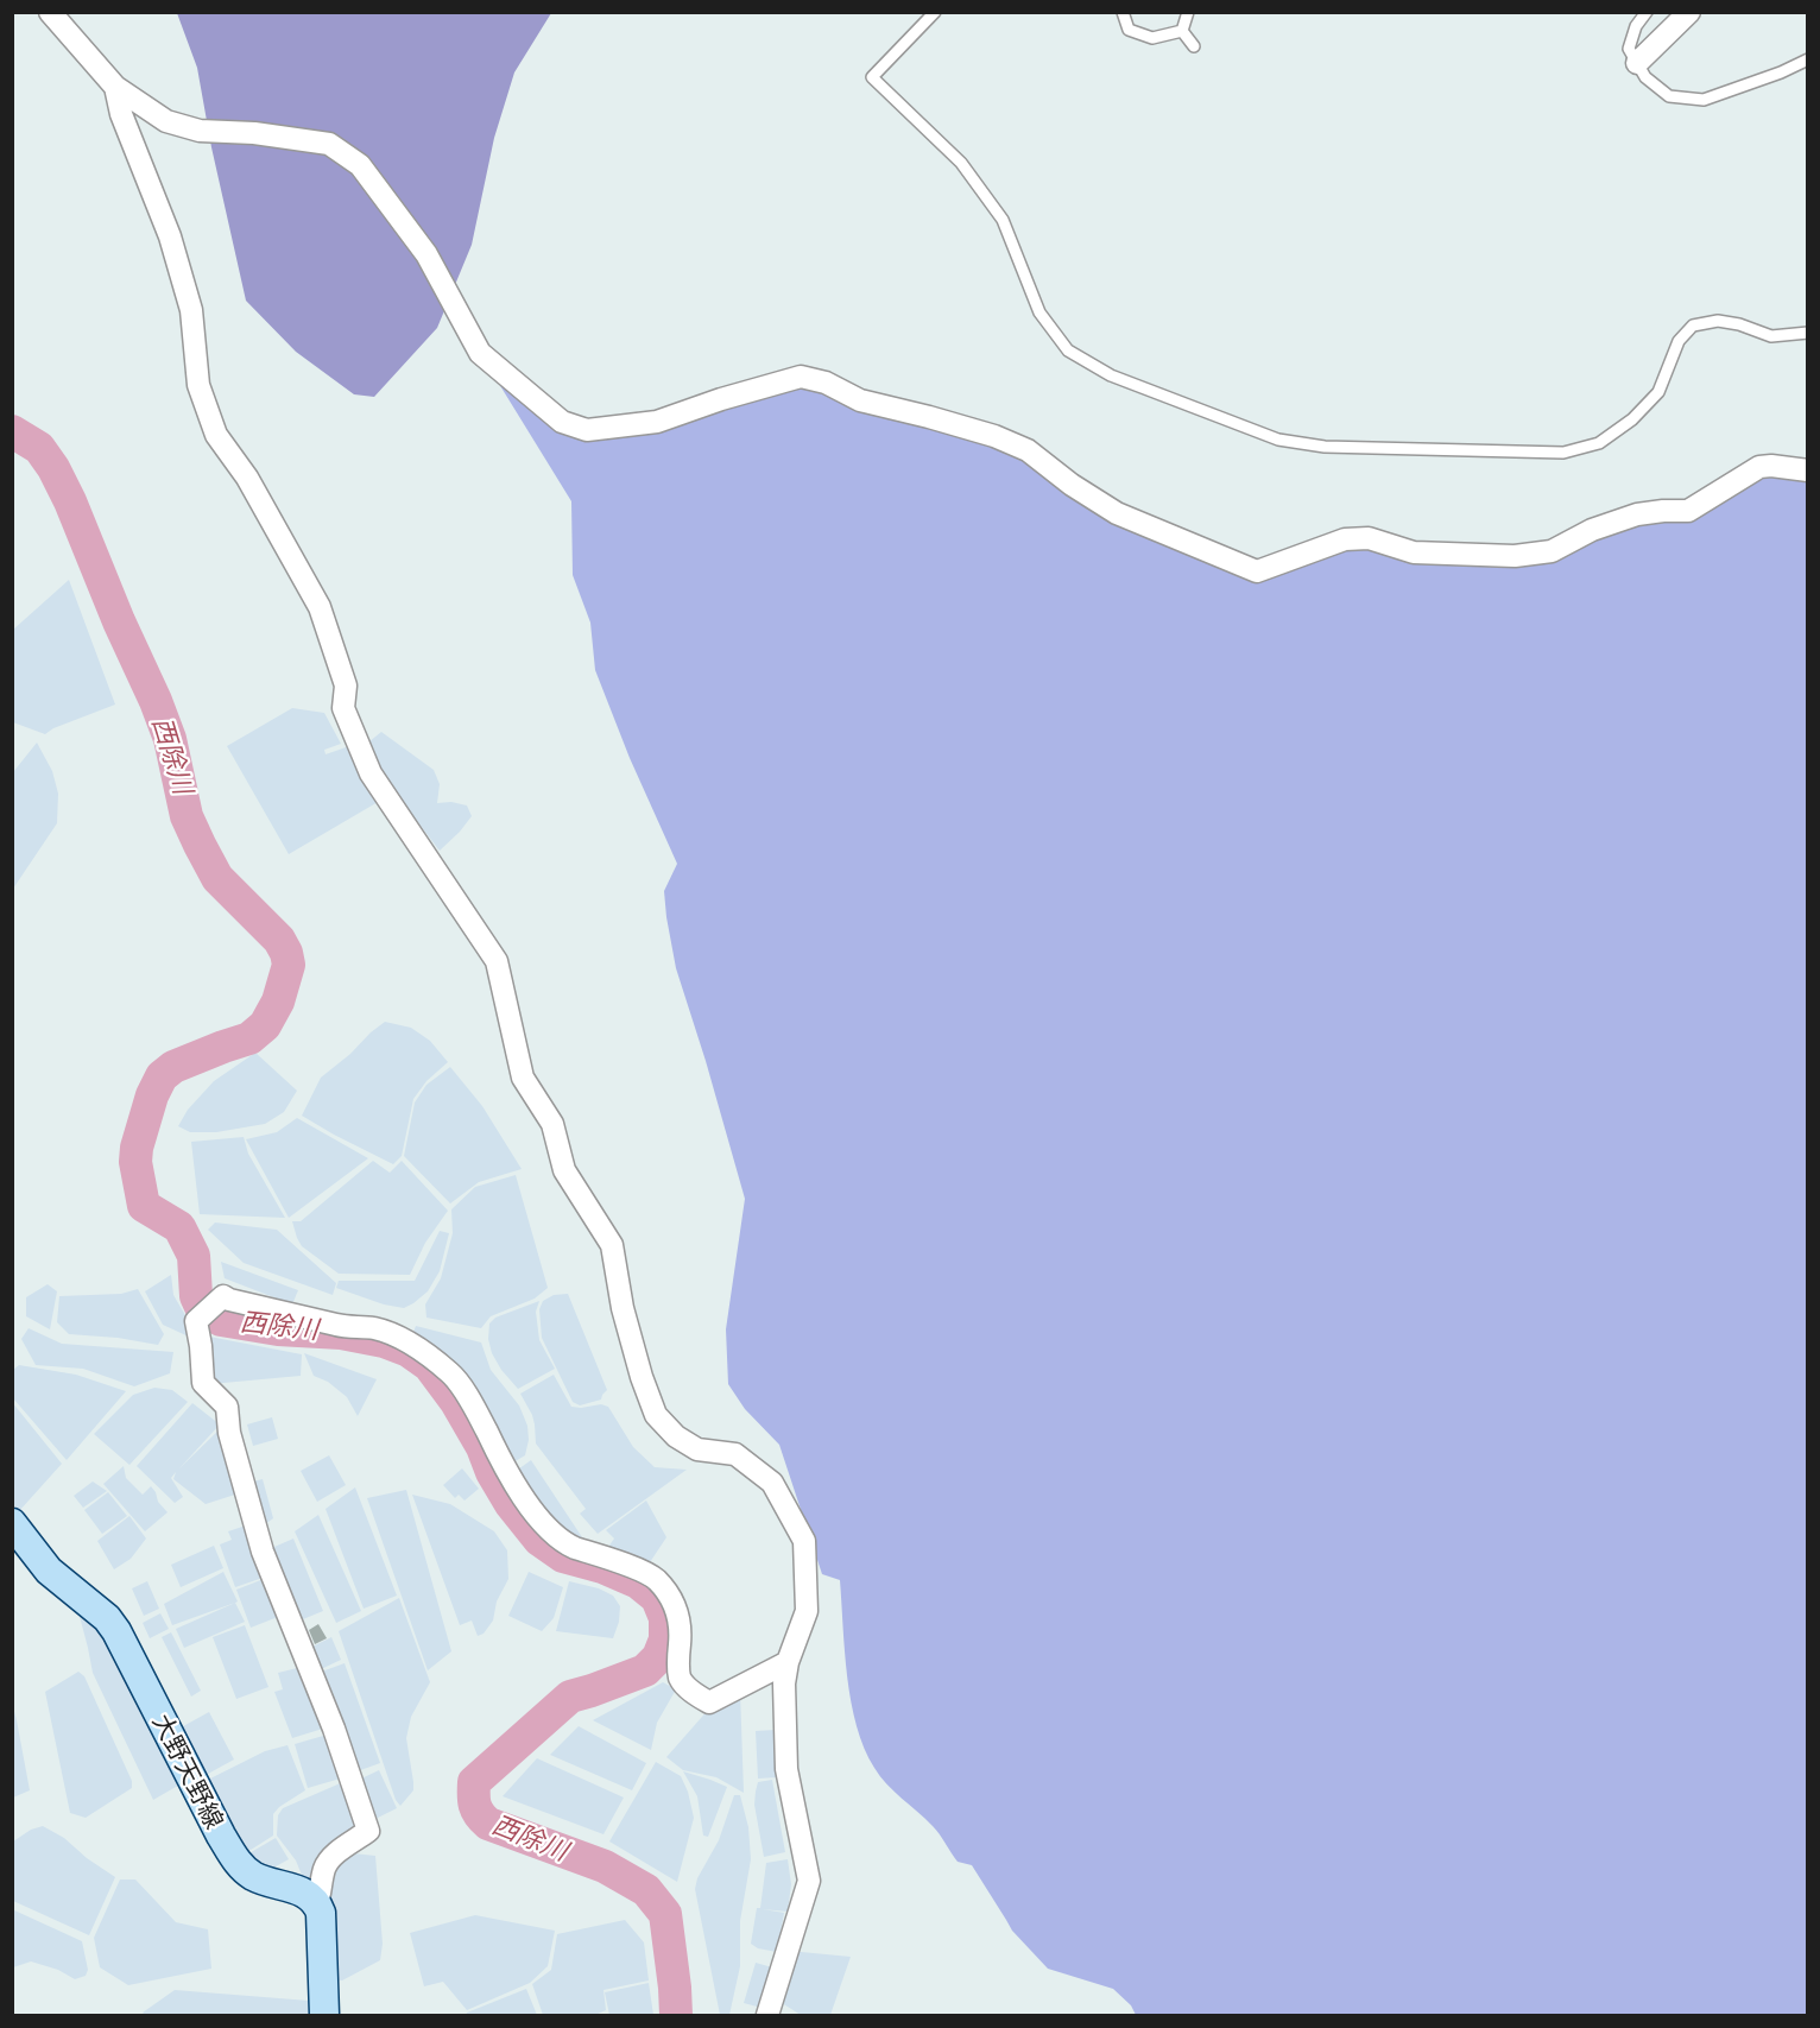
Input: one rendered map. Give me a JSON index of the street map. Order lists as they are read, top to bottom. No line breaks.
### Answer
{"streets":{"main road":["大野天野線"]},"water":["西除川"]}
